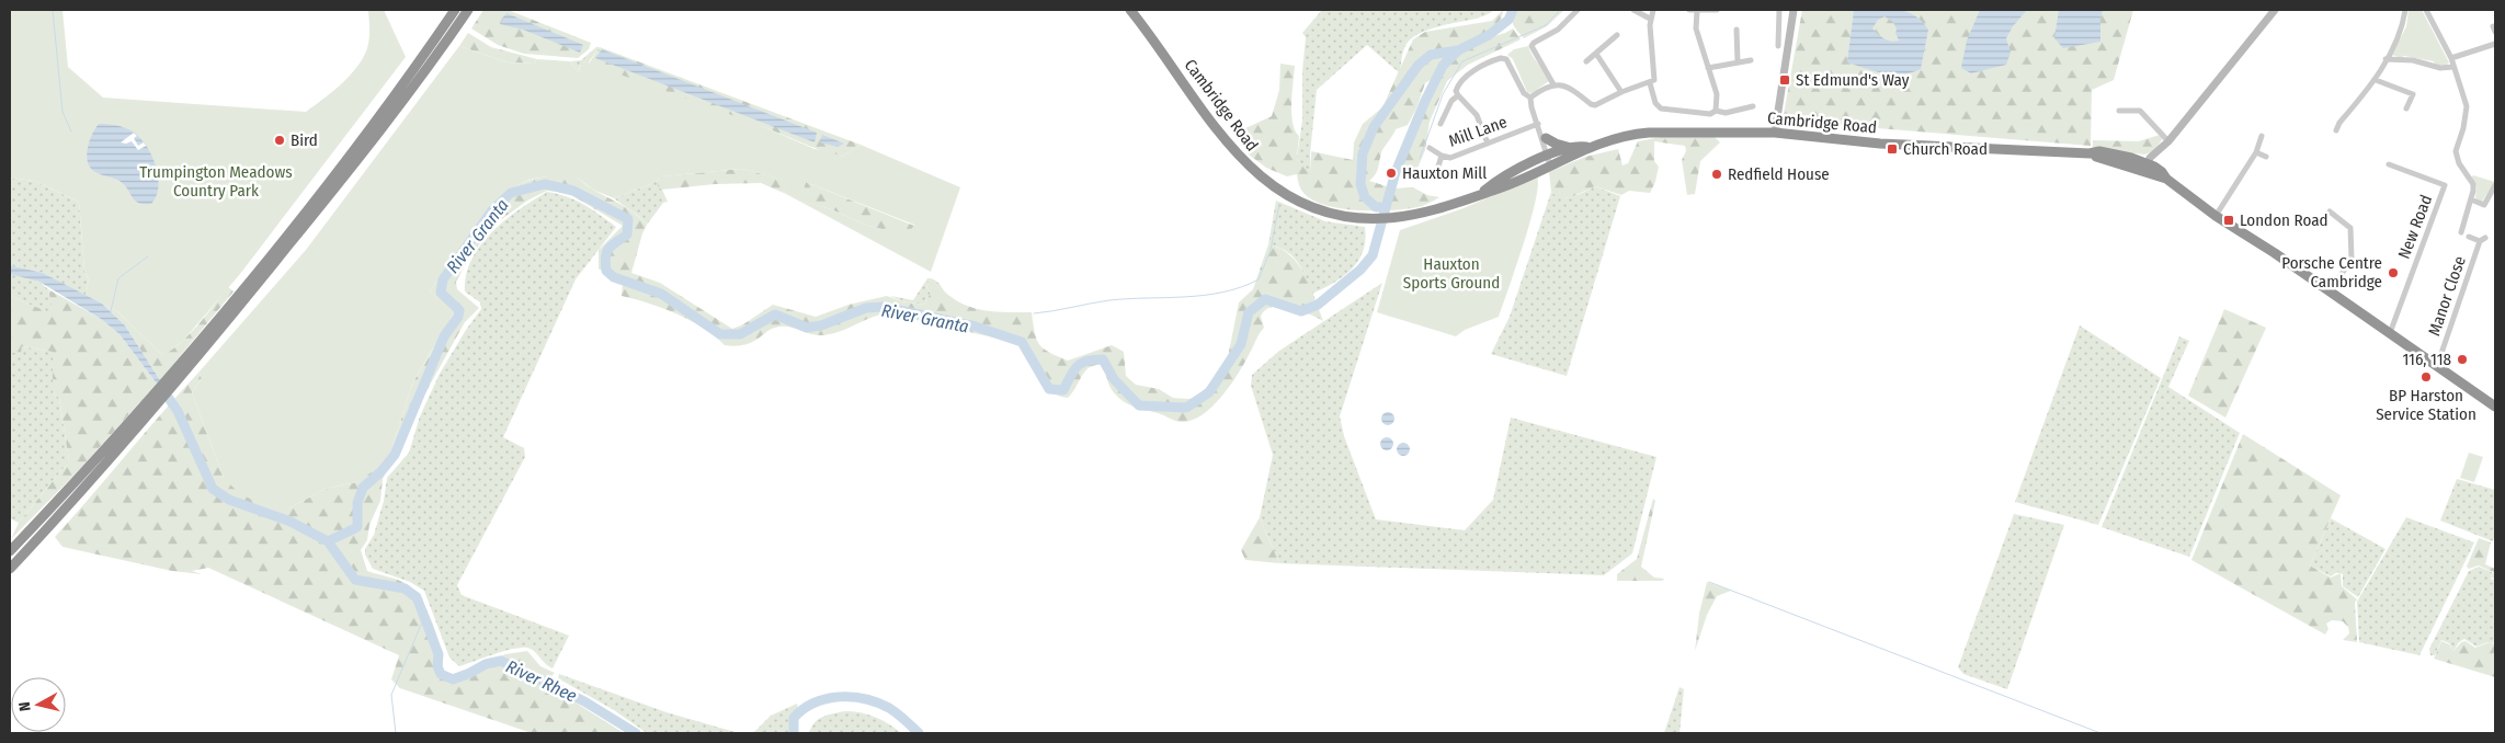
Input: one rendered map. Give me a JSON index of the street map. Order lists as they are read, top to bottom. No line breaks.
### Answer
{"streets":{"highway":["Cambridge Road"],"street":["Mill Lane","New Road","Manor Close"]},"water":["River Granta","River Rhee"],"parks":["Trumpington Meadows Country Park","Hauxton Sports Ground"],"places":{"transit":["St Edmund's Way","Church Road","London Road"],"other":["Bird","Hauxton Mill","Redfield House","Porsche Centre Cambridge","116, 118","BP Harston Service Station"]},"north":"left"}
